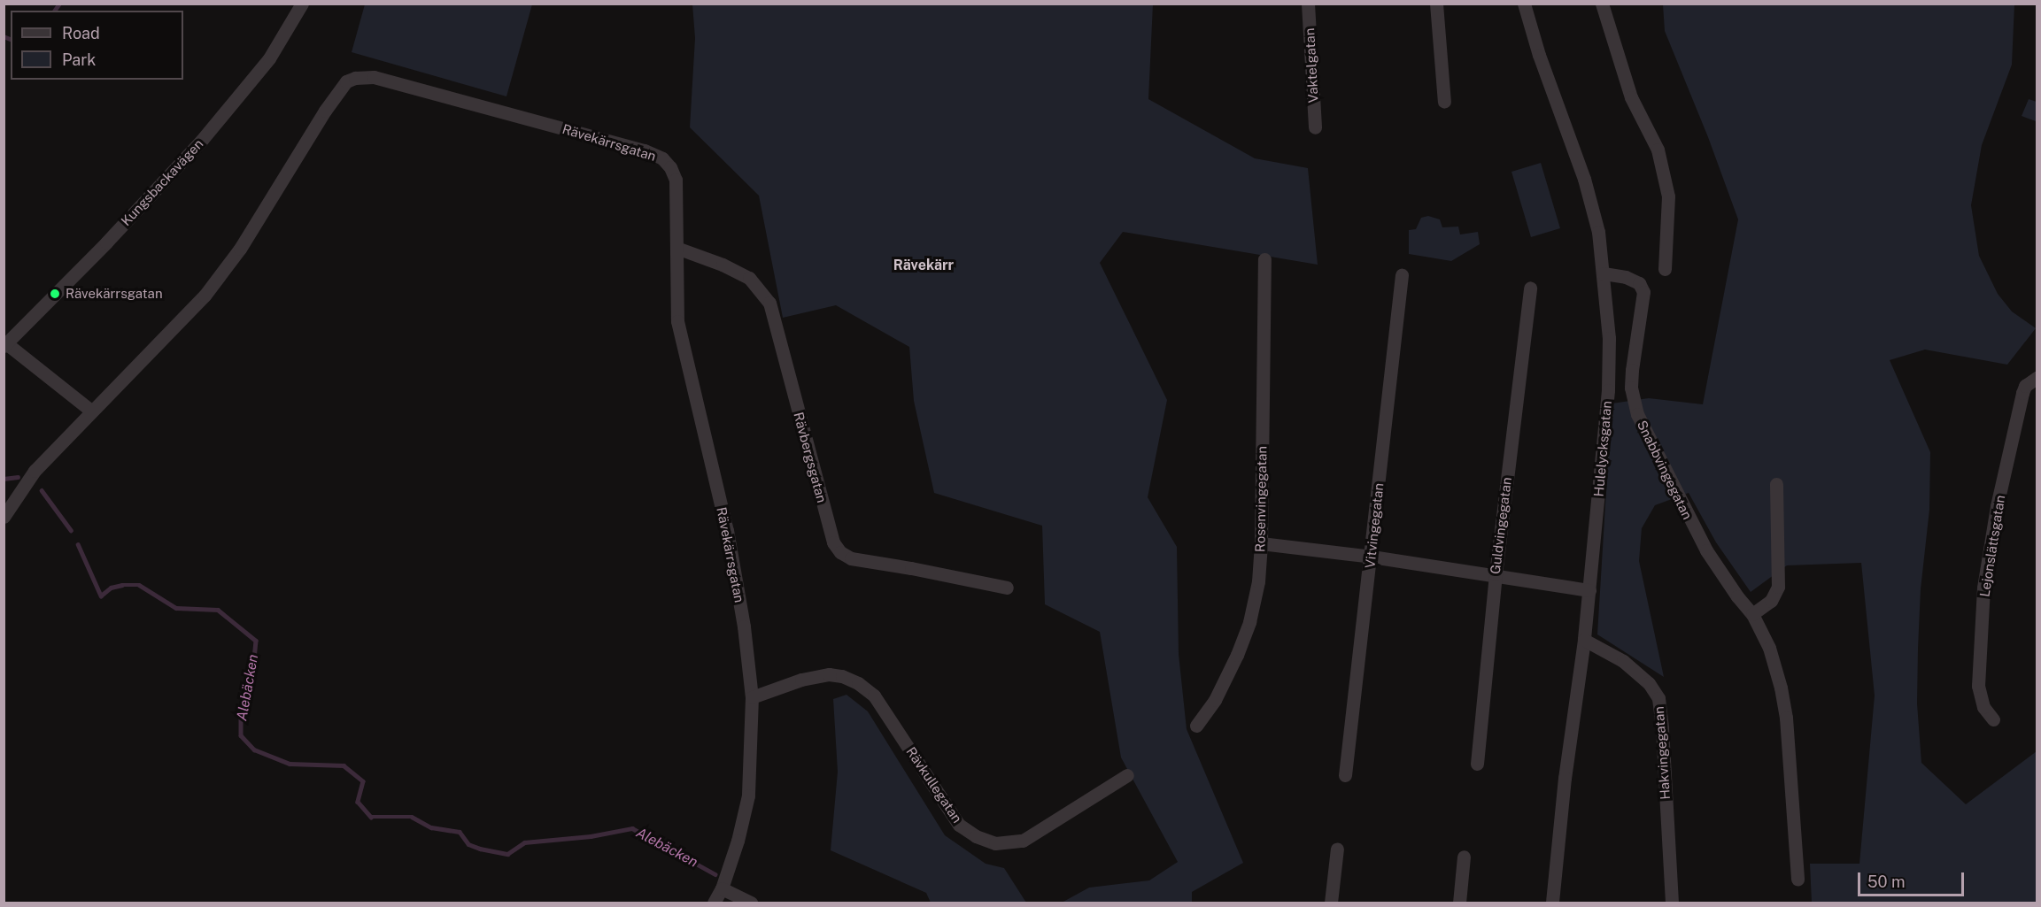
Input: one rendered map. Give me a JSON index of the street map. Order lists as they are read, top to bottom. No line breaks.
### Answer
{"streets":{"street":["Vaktelgatan","Rävekärrsgatan","Kungsbackavägen","Hulelycksgatan","Rävbergsgatan","Snabbvingegatan","Rosenvingegatan","Vitvingegatan","Guldvingegatan","Lejonslättsgatan","Hakvingegatan","Rävkullegatan"]},"crossings":[["Rävekärrsgatan","Rävbergsgatan"],["Rävekärrsgatan","Rävkullegatan"],["Hulelycksgatan","Snabbvingegatan"],["Hulelycksgatan","Hakvingegatan"]],"districts":["Rävekärr"],"water":["Alebäcken"],"places":["Rävekärrsgatan"],"legend":["Road","Park"],"scale_bar":"50 m"}
